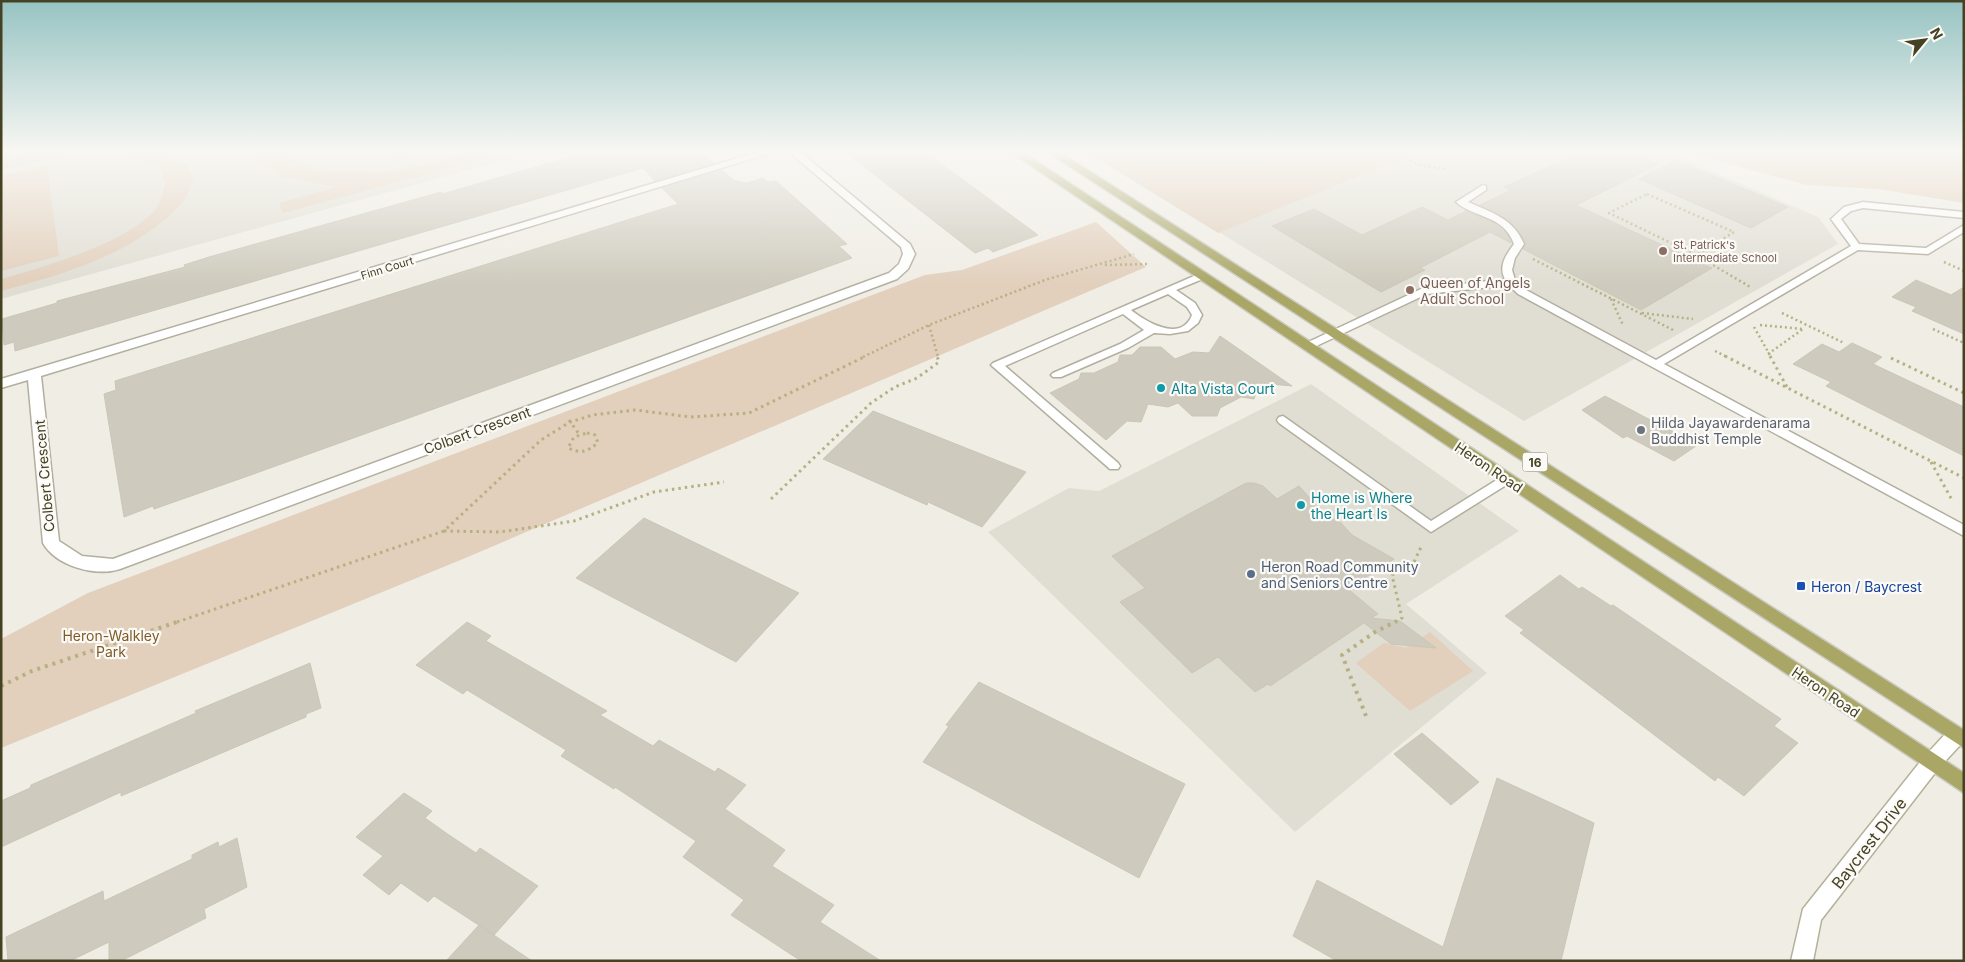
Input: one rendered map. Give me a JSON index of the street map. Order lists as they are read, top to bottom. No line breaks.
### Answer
{"streets":{"main road":["16","Heron Road"],"street":["Finn Court","Colbert Crescent","Baycrest Drive"]},"crossings":[["Finn Court","Colbert Crescent"],["Heron Road","Baycrest Drive"]],"parks":["Heron-Walkley Park"],"places":{"other":["St. Patrick's Intermediate School","Queen of Angels Adult School","Alta Vista Court","Hilda Jayawardenarama Buddhist Temple","Home is Where the Heart Is","Heron Road Community and Seniors Centre"],"transit":["Heron / Baycrest"]},"north":"top right"}
